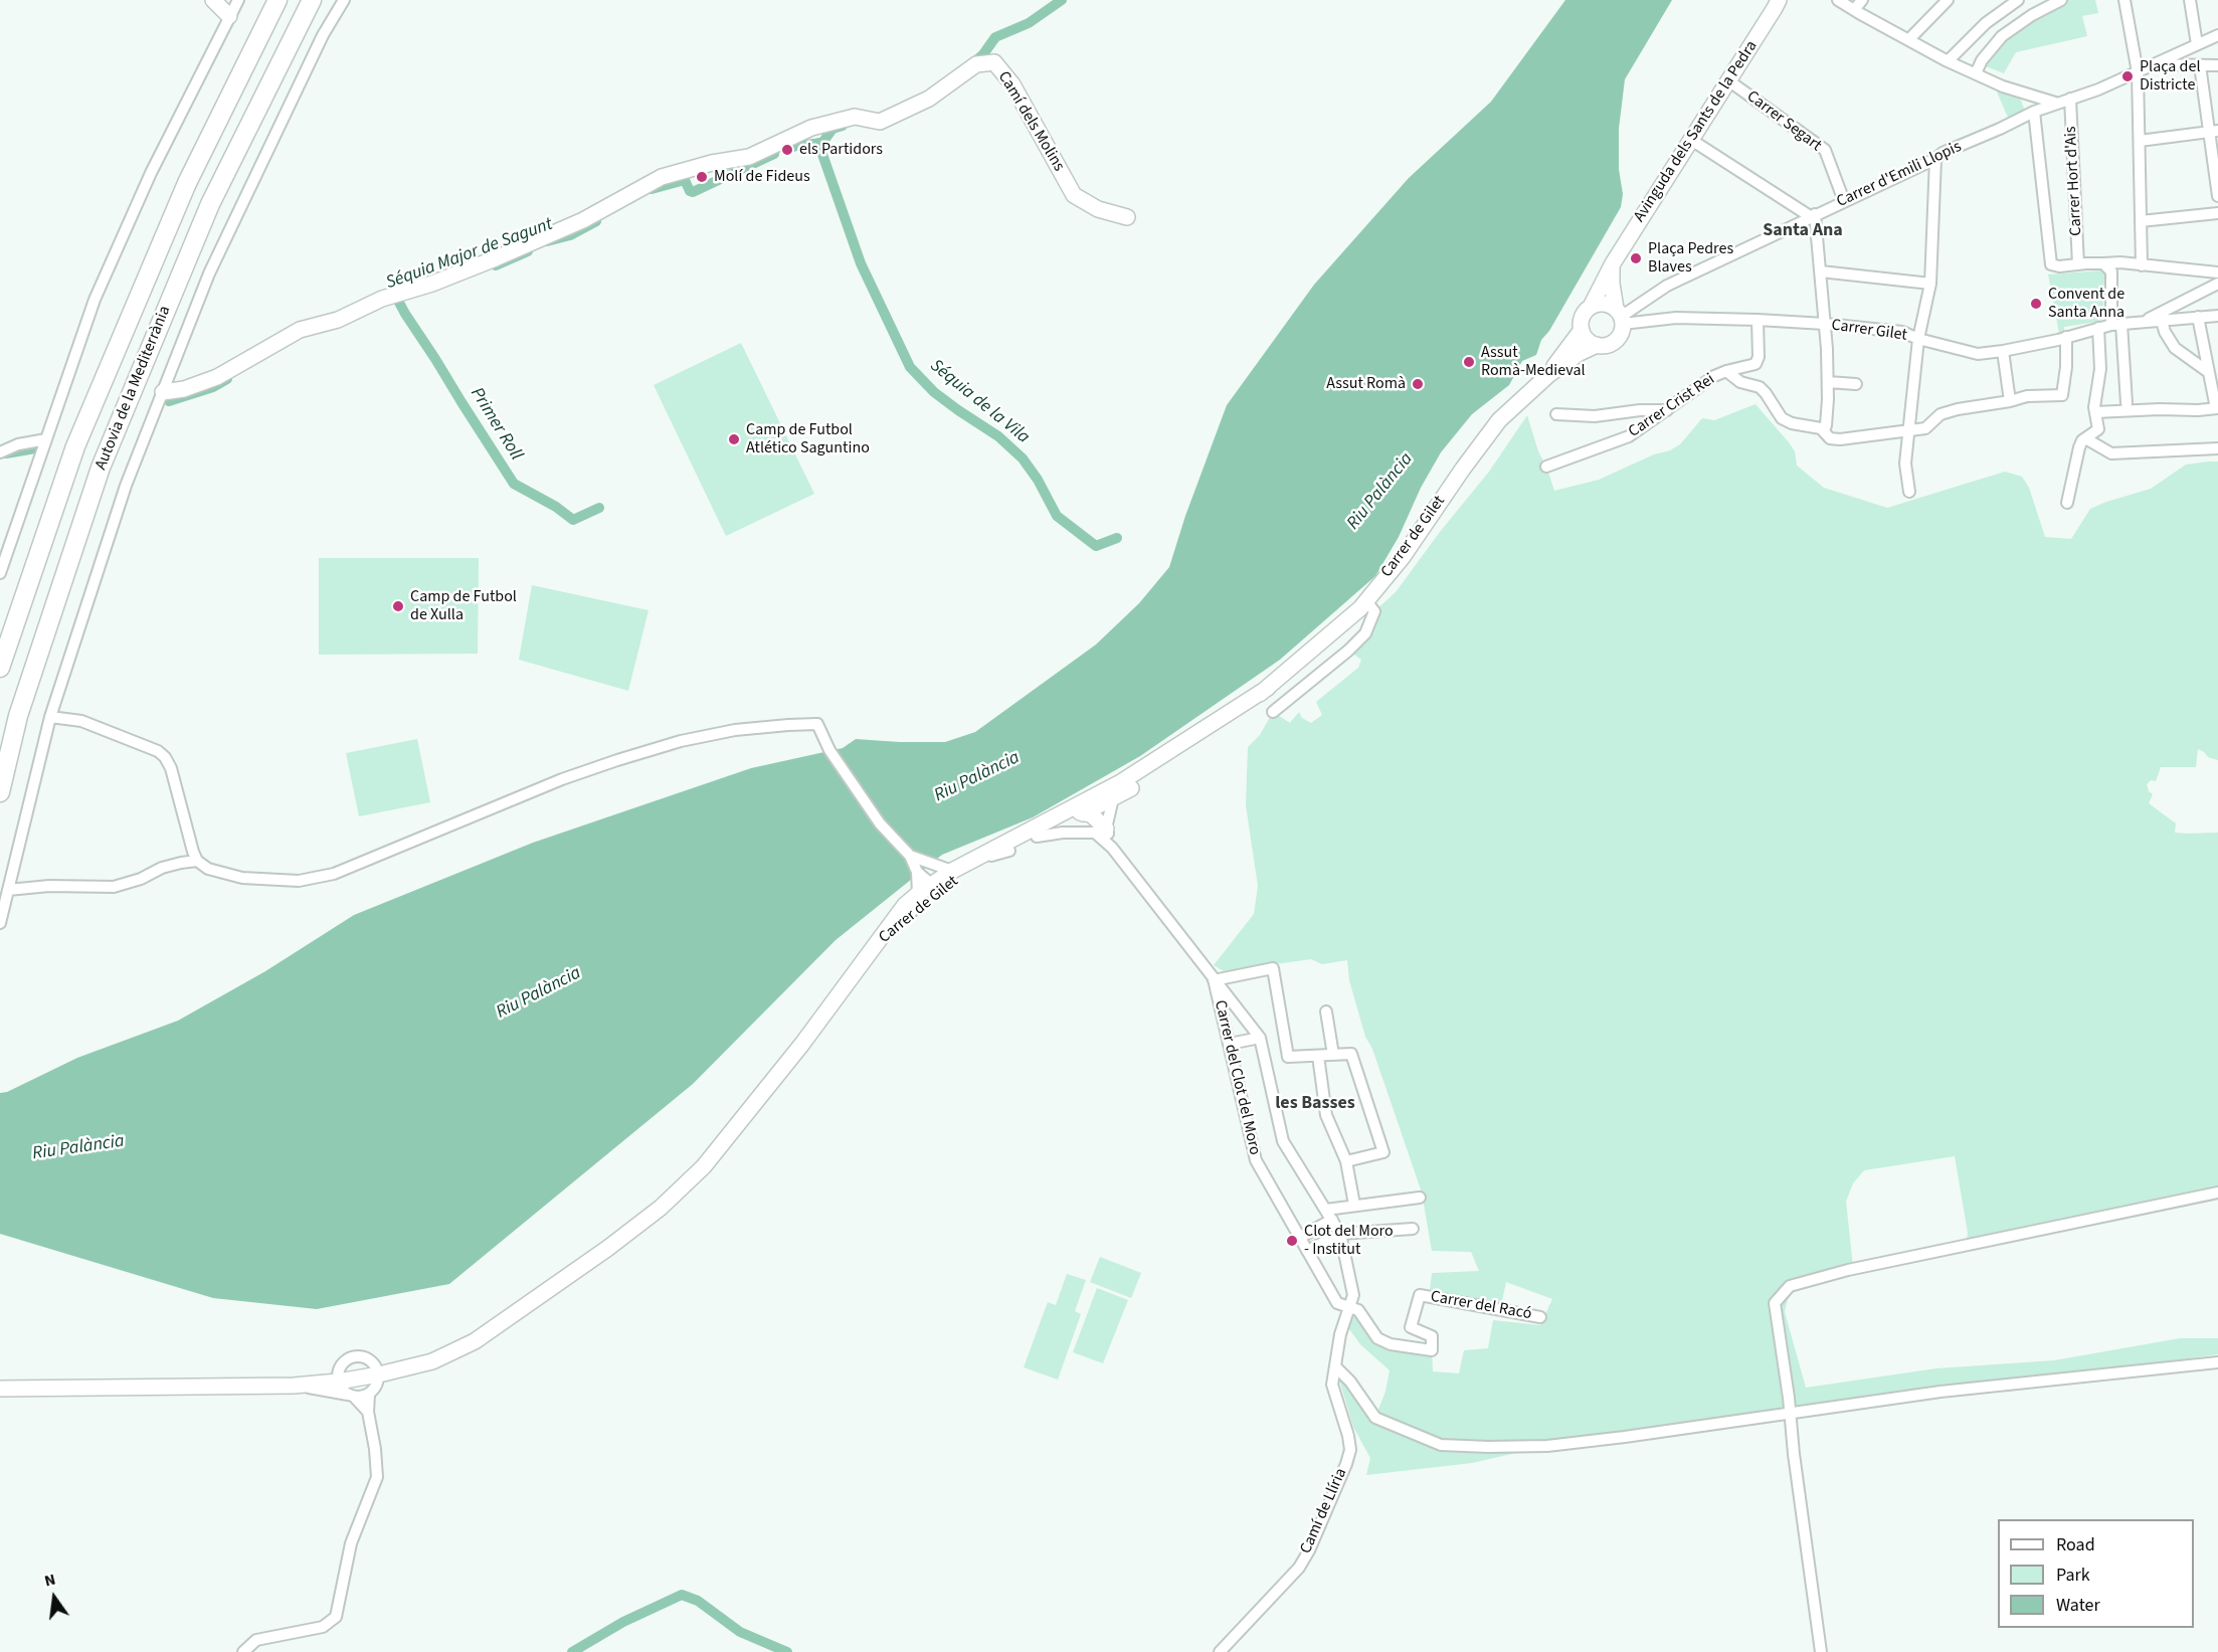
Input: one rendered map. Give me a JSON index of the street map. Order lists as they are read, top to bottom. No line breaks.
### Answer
{"streets":{"highway":["Autovia de la Mediterrània"],"main road":["Camí dels Molins","Avinguda dels Sants de la Pedra","Carrer de Gilet"],"street":["Carrer Segart","Carrer d'Emili Llopis","Carrer Hort d'Ais","Carrer Gilet","Carrer Crist Rei","Carrer del Clot del Moro","Carrer del Racó","Camí de Llíria"]},"crossings":[["Carrer Segart","Avinguda dels Sants de la Pedra"],["Carrer Segart","Carrer d'Emili Llopis"],["Avinguda dels Sants de la Pedra","Carrer d'Emili Llopis"],["Avinguda dels Sants de la Pedra","Carrer Gilet"],["Avinguda dels Sants de la Pedra","Carrer de Gilet"],["Carrer d'Emili Llopis","Carrer Hort d'Ais"],["Carrer d'Emili Llopis","Carrer Gilet"],["Carrer d'Emili Llopis","Carrer de Gilet"],["Carrer Gilet","Carrer Crist Rei"],["Carrer Gilet","Carrer de Gilet"],["Carrer del Clot del Moro","Carrer del Racó"],["Carrer del Clot del Moro","Camí de Llíria"]],"districts":["Santa Ana","les Basses"],"water":["Séquia Major de Sagunt","Séquia de la Vila","Primer Roll","Riu Palància"],"places":["Plaça del Districte","els Partidors","Molí de Fideus","Plaça Pedres Blaves","Convent de Santa Anna","Assut Romà-Medieval","Assut Romà","Camp de Futbol Atlético Saguntino","Camp de Futbol de Xulla","Clot del Moro - Institut"],"legend":["Road","Park","Water"],"north":"top"}
